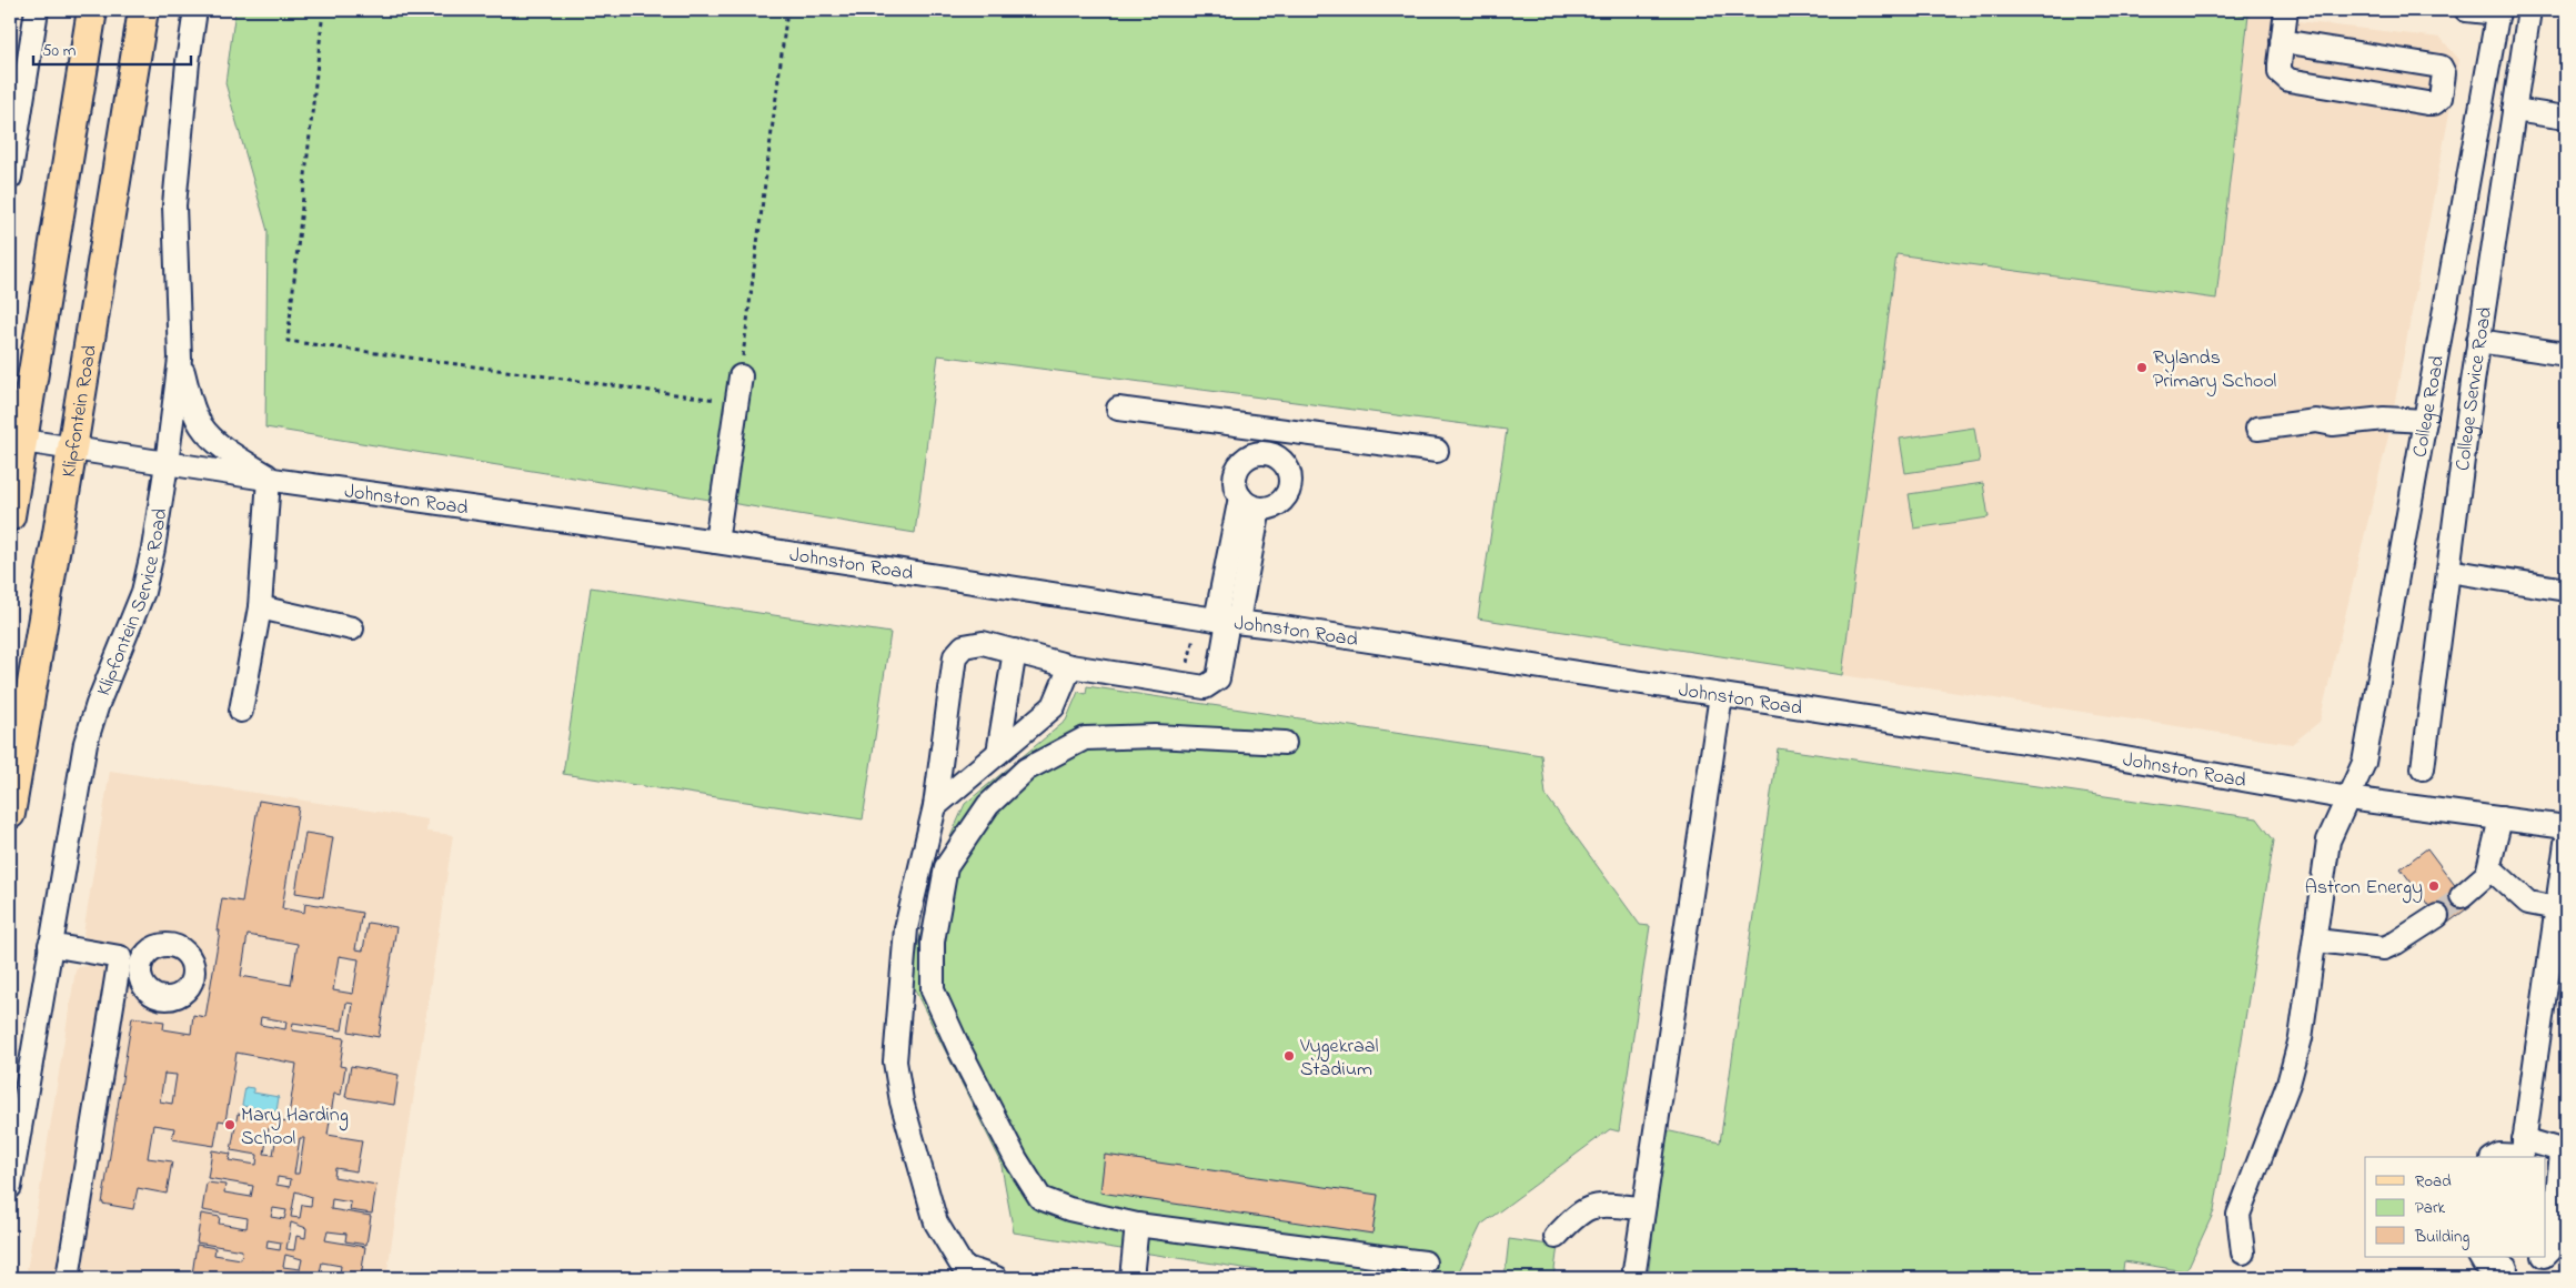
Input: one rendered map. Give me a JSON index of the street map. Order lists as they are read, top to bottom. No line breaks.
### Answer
{"streets":{"main road":["Klipfontein Road"],"street":["College Service Road","College Road","Johnston Road","Klipfontein Service Road"]},"crossings":[["College Road","Johnston Road"],["Klipfontein Road","Johnston Road"],["Johnston Road","Klipfontein Service Road"]],"places":["Rylands Primary School","Astron Energy","Vygekraal Stadium","Mary Harding School"],"legend":["Road","Park","Building"],"scale_bar":"50 m"}
